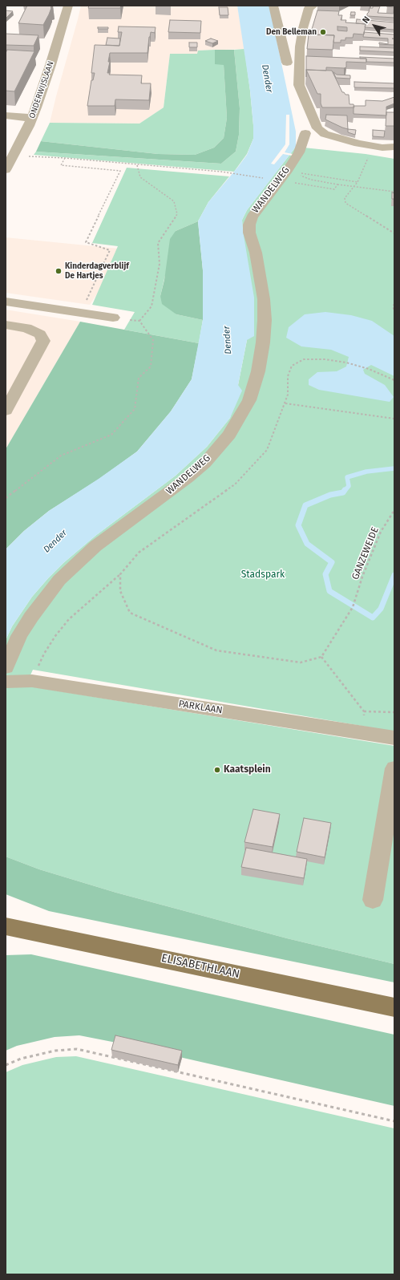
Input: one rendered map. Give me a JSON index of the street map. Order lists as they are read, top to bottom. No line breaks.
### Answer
{"streets":{"main road":["ELISABETHLAAN"],"street":["ONDERWIJSLAAN","WANDELWEG","PARKLAAN"],"path":["GANZEWEIDE"]},"water":["Dender"],"parks":["Stadspark"],"places":["Den Belleman","Kinderdagverblijf De Hartjes","Kaatsplein"],"north":"top left"}
